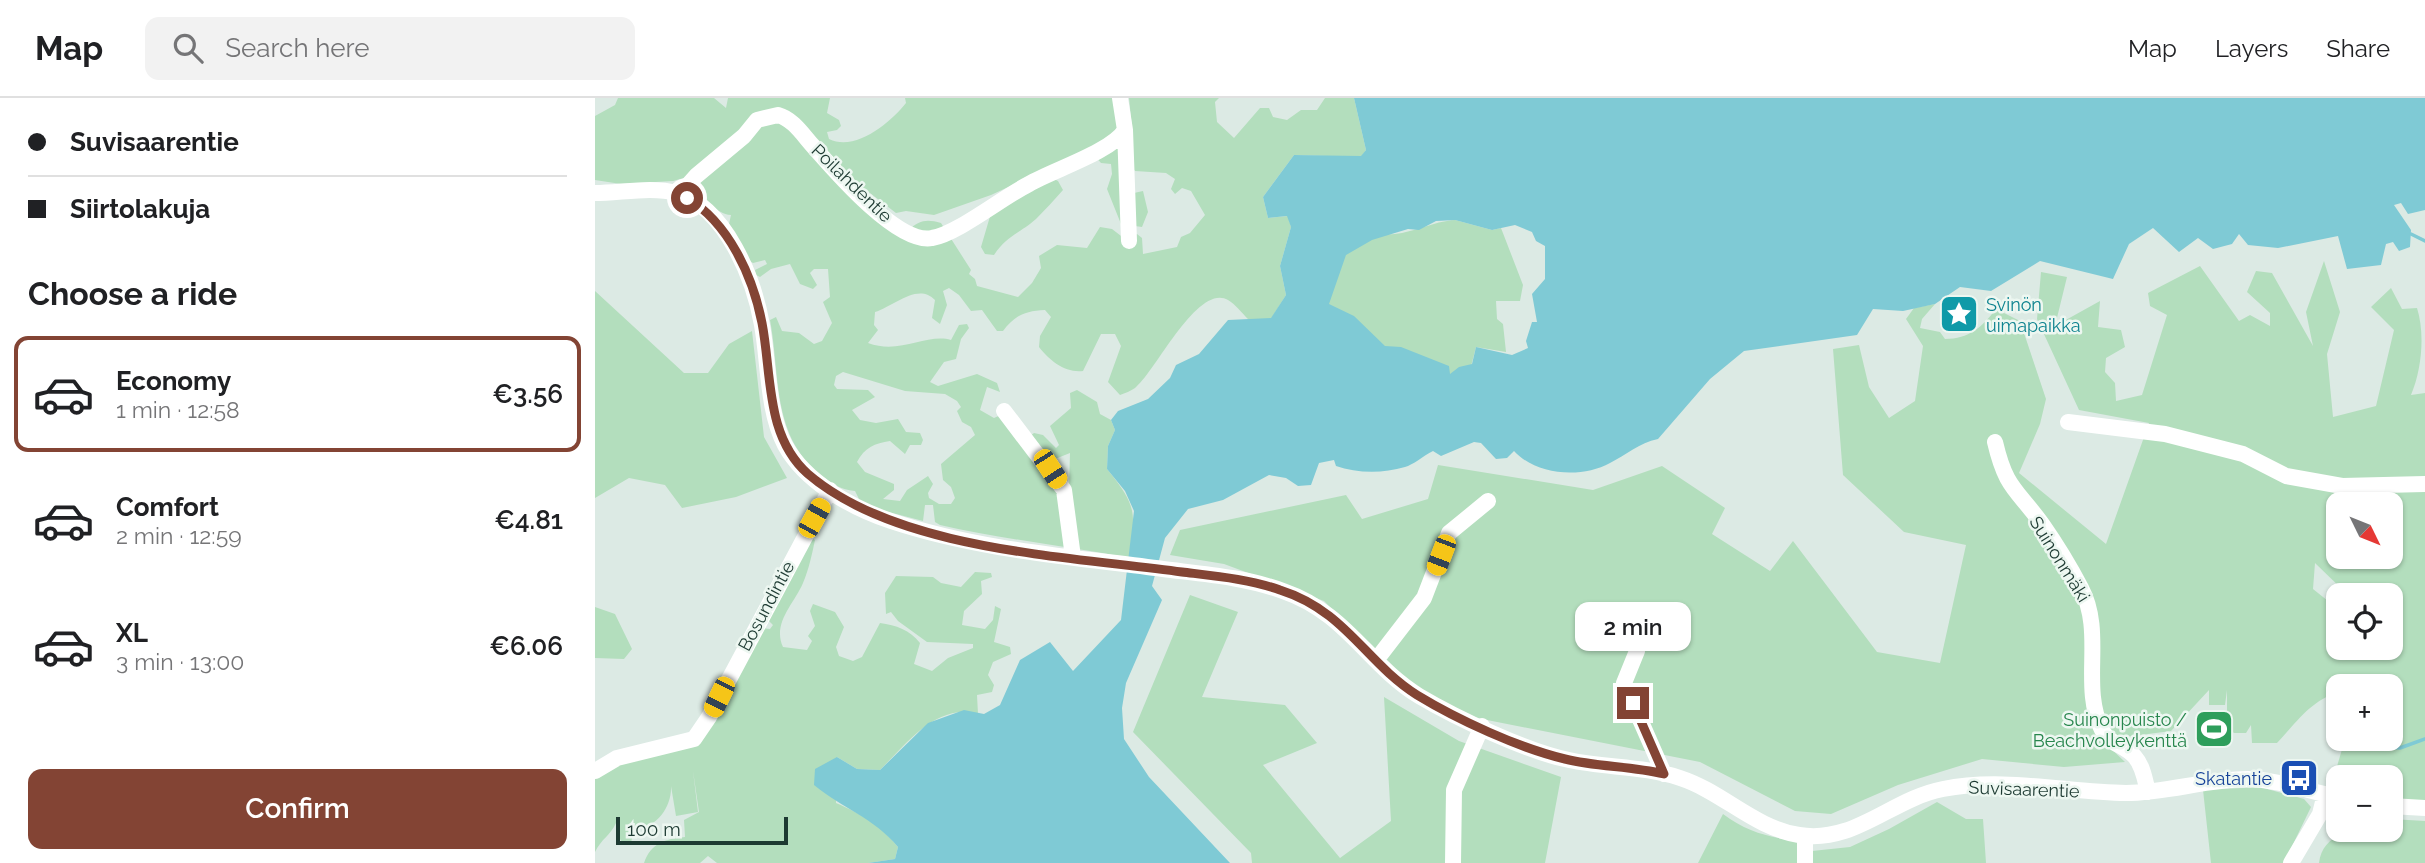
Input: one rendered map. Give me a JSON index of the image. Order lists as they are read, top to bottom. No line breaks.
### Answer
{"streets":{"street":["Poilahdentie","Suinonmäki","Bosundintie","Suvisaarentie"]},"crossings":[["Poilahdentie","Suvisaarentie"],["Suinonmäki","Suvisaarentie"],["Bosundintie","Suvisaarentie"]],"places":{"place":["Svinön uimapaikka"],"sports":["Suinonpuisto / Beachvolleykenttä"],"bus stop":["Skatantie"]},"scale_bar":"100 m","north":"bottom right","page":{"header":"Map","search":"Search here","nav":["Map","Layers","Share"],"banner":["Suvisaarentie","Siirtolakuja"],"heading":"Choose a ride","list":[{"name":"Economy","note":"1 min · 12:58","value":"€3.56"},{"name":"Comfort","note":"2 min · 12:59","value":"€4.81"},{"name":"XL","note":"3 min · 13:00","value":"€6.06"}],"map_buttons":["+","−"],"bubble":"2 min","buttons":"Confirm","scale":"100 m"}}
